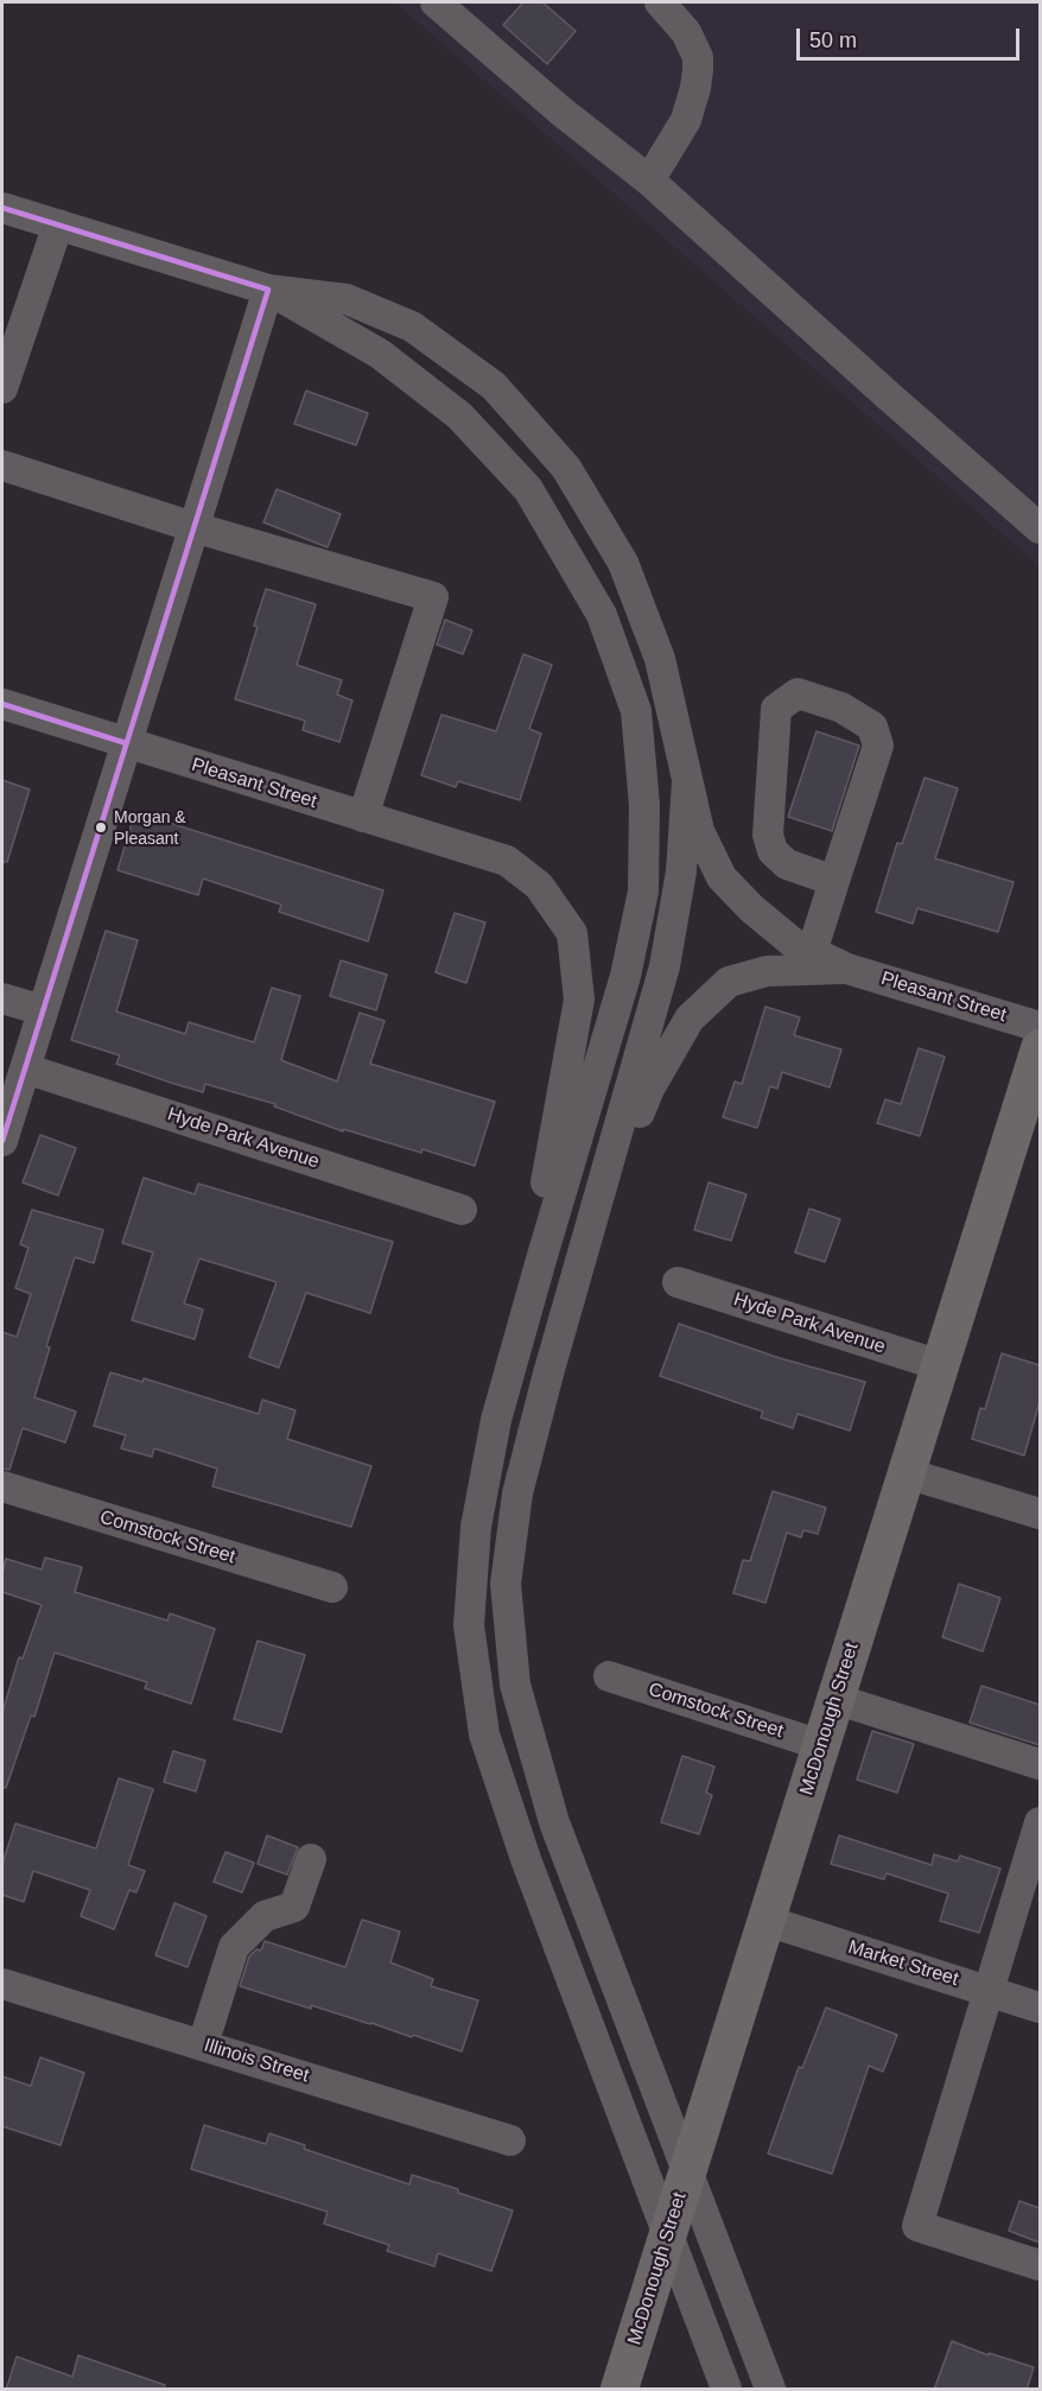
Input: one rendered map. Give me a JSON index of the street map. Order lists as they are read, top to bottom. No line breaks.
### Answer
{"streets":{"main road":["McDonough Street"],"street":["Pleasant Street","Hyde Park Avenue","Comstock Street","Market Street","Illinois Street"]},"crossings":[["Hyde Park Avenue","McDonough Street"],["Comstock Street","McDonough Street"],["McDonough Street","Market Street"]],"places":["Morgan & Pleasant"],"scale_bar":"50 m"}
